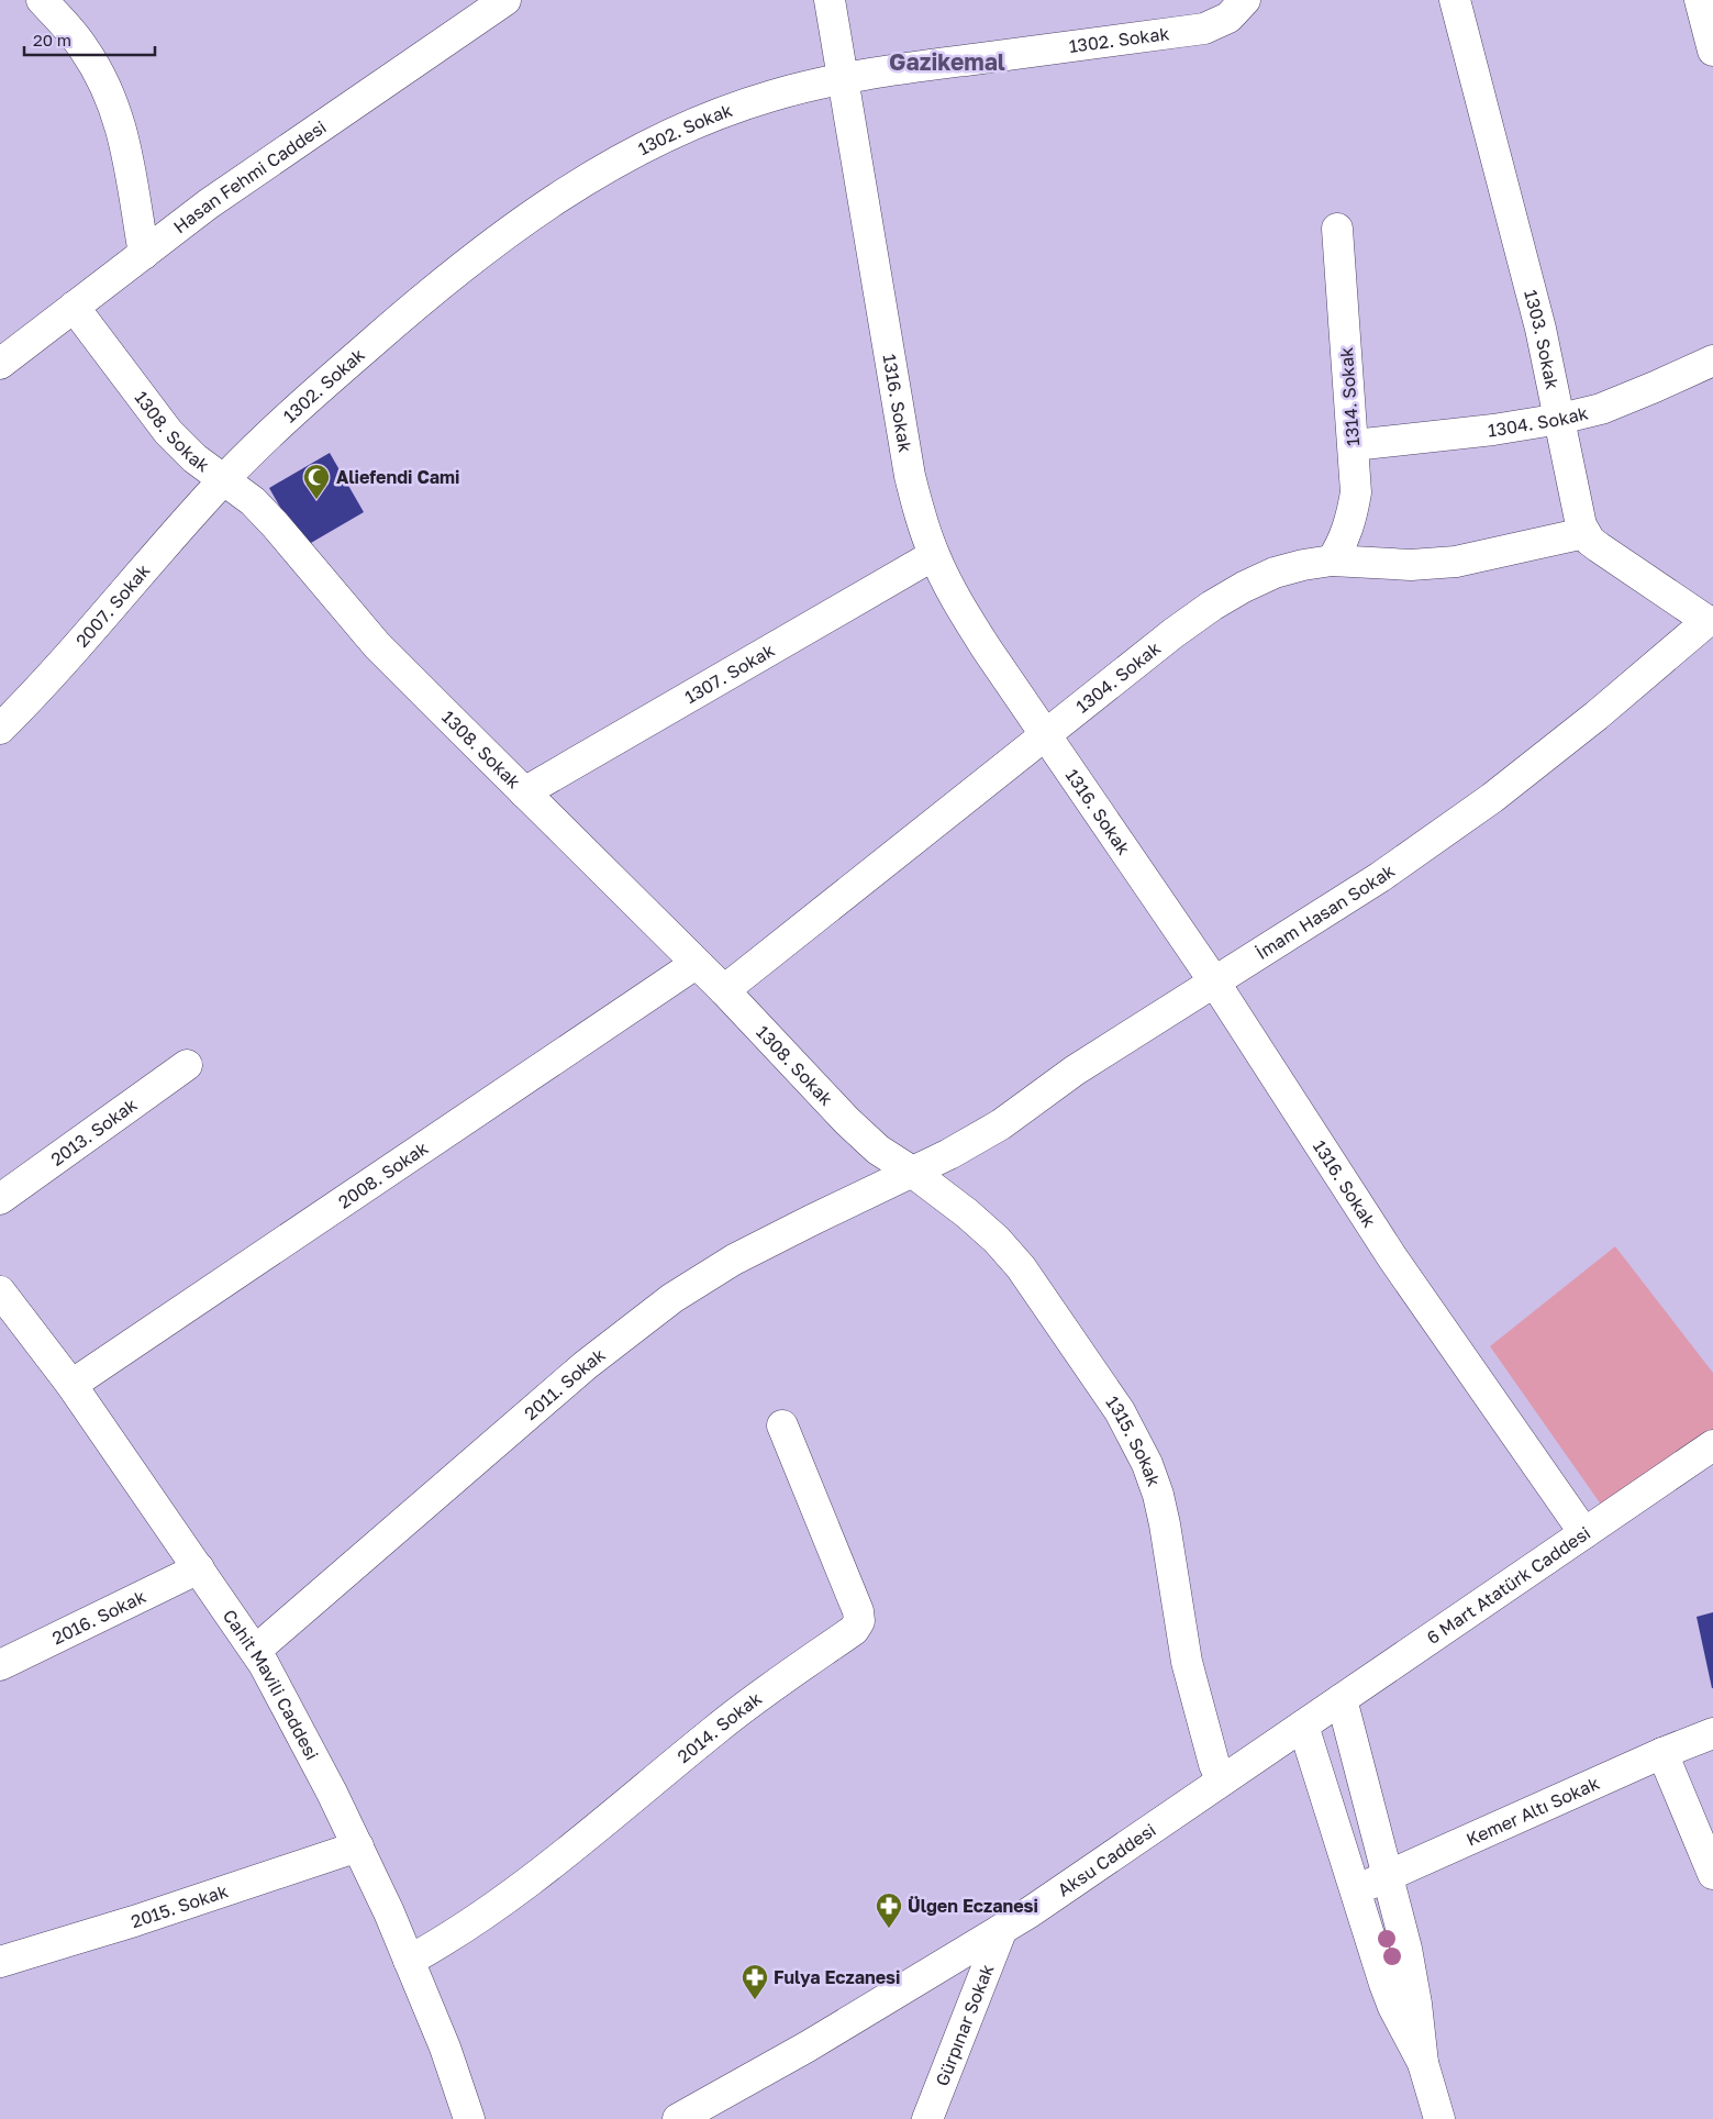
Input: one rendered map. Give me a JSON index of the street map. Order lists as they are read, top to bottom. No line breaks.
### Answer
{"streets":{"street":["1302. Sokak","Hasan Fehmi Caddesi","1303. Sokak","1314. Sokak","1316. Sokak","1304. Sokak","1308. Sokak","2007. Sokak","1307. Sokak","İmam Hasan Sokak","2013. Sokak","2008. Sokak","2011. Sokak","1315. Sokak","6 Mart Atatürk Caddesi","2016. Sokak","Cahit Mavili Caddesi","2014. Sokak","Kemer Altı Sokak","Aksu Caddesi","2015. Sokak","Gürpınar Sokak"]},"crossings":[["1302. Sokak","1316. Sokak"],["1302. Sokak","1308. Sokak"],["1302. Sokak","2007. Sokak"],["Hasan Fehmi Caddesi","1308. Sokak"],["1303. Sokak","1304. Sokak"],["1314. Sokak","1304. Sokak"],["1316. Sokak","1304. Sokak"],["1316. Sokak","1307. Sokak"],["1316. Sokak","İmam Hasan Sokak"],["1316. Sokak","6 Mart Atatürk Caddesi"],["1304. Sokak","1308. Sokak"],["1308. Sokak","2007. Sokak"],["1308. Sokak","1307. Sokak"],["1308. Sokak","İmam Hasan Sokak"],["1308. Sokak","2008. Sokak"],["1308. Sokak","2011. Sokak"],["1308. Sokak","1315. Sokak"],["İmam Hasan Sokak","2011. Sokak"],["İmam Hasan Sokak","1315. Sokak"],["2008. Sokak","Cahit Mavili Caddesi"],["2011. Sokak","1315. Sokak"],["2011. Sokak","Cahit Mavili Caddesi"],["1315. Sokak","Aksu Caddesi"],["6 Mart Atatürk Caddesi","Aksu Caddesi"],["2016. Sokak","Cahit Mavili Caddesi"],["Cahit Mavili Caddesi","2014. Sokak"],["Cahit Mavili Caddesi","2015. Sokak"],["Aksu Caddesi","Gürpınar Sokak"]],"districts":["Gazikemal"],"places":{"mosque":["Aliefendi Cami"],"pharmacy":["Ülgen Eczanesi","Fulya Eczanesi"]},"scale_bar":"20 m"}
